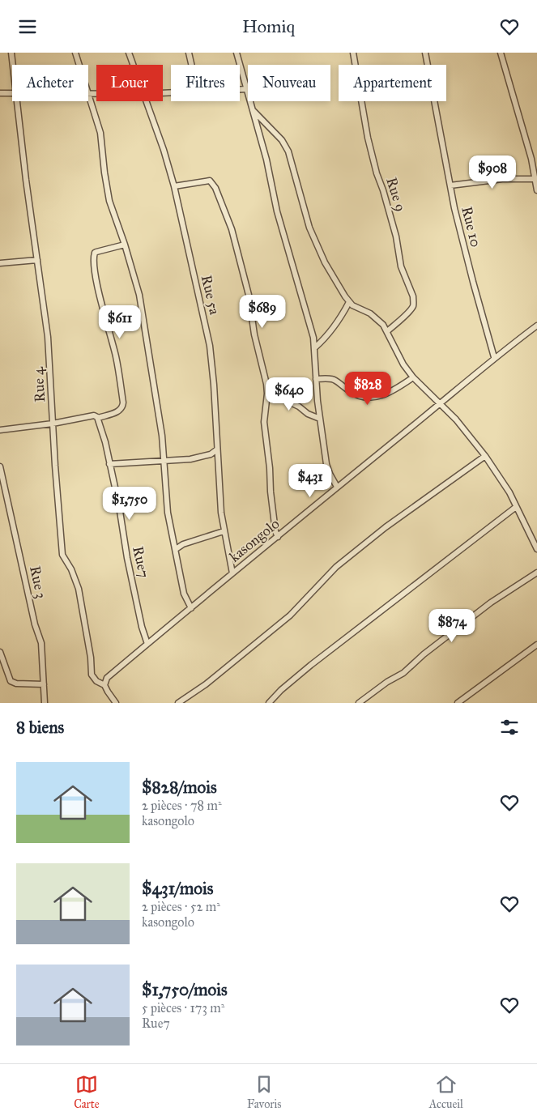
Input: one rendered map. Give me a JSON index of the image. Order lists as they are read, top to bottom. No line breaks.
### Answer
{"streets":{"street":["Rue 9","Rue 10","Rue 5a","Rue 4","kasongolo","Rue7","Rue 3"]},"crossings":[["Rue 10","kasongolo"],["Rue 5a","kasongolo"],["Rue 4","kasongolo"],["kasongolo","Rue7"]],"page":{"header":"Homiq","chip":["Acheter","Louer","Filtres","Nouveau","Appartement"],"price":["$908","$689","$611","$828","$640","$431","$1,750","$874"],"heading":"8 biens","list":[{"name":"$828/mois","note":"2 pièces · 78 m² · kasongolo"},{"name":"$431/mois","note":"2 pièces · 52 m² · kasongolo"},{"name":"$1,750/mois","note":"5 pièces · 173 m² · Rue7"}],"tabs":["Carte","Favoris","Accueil"]}}
